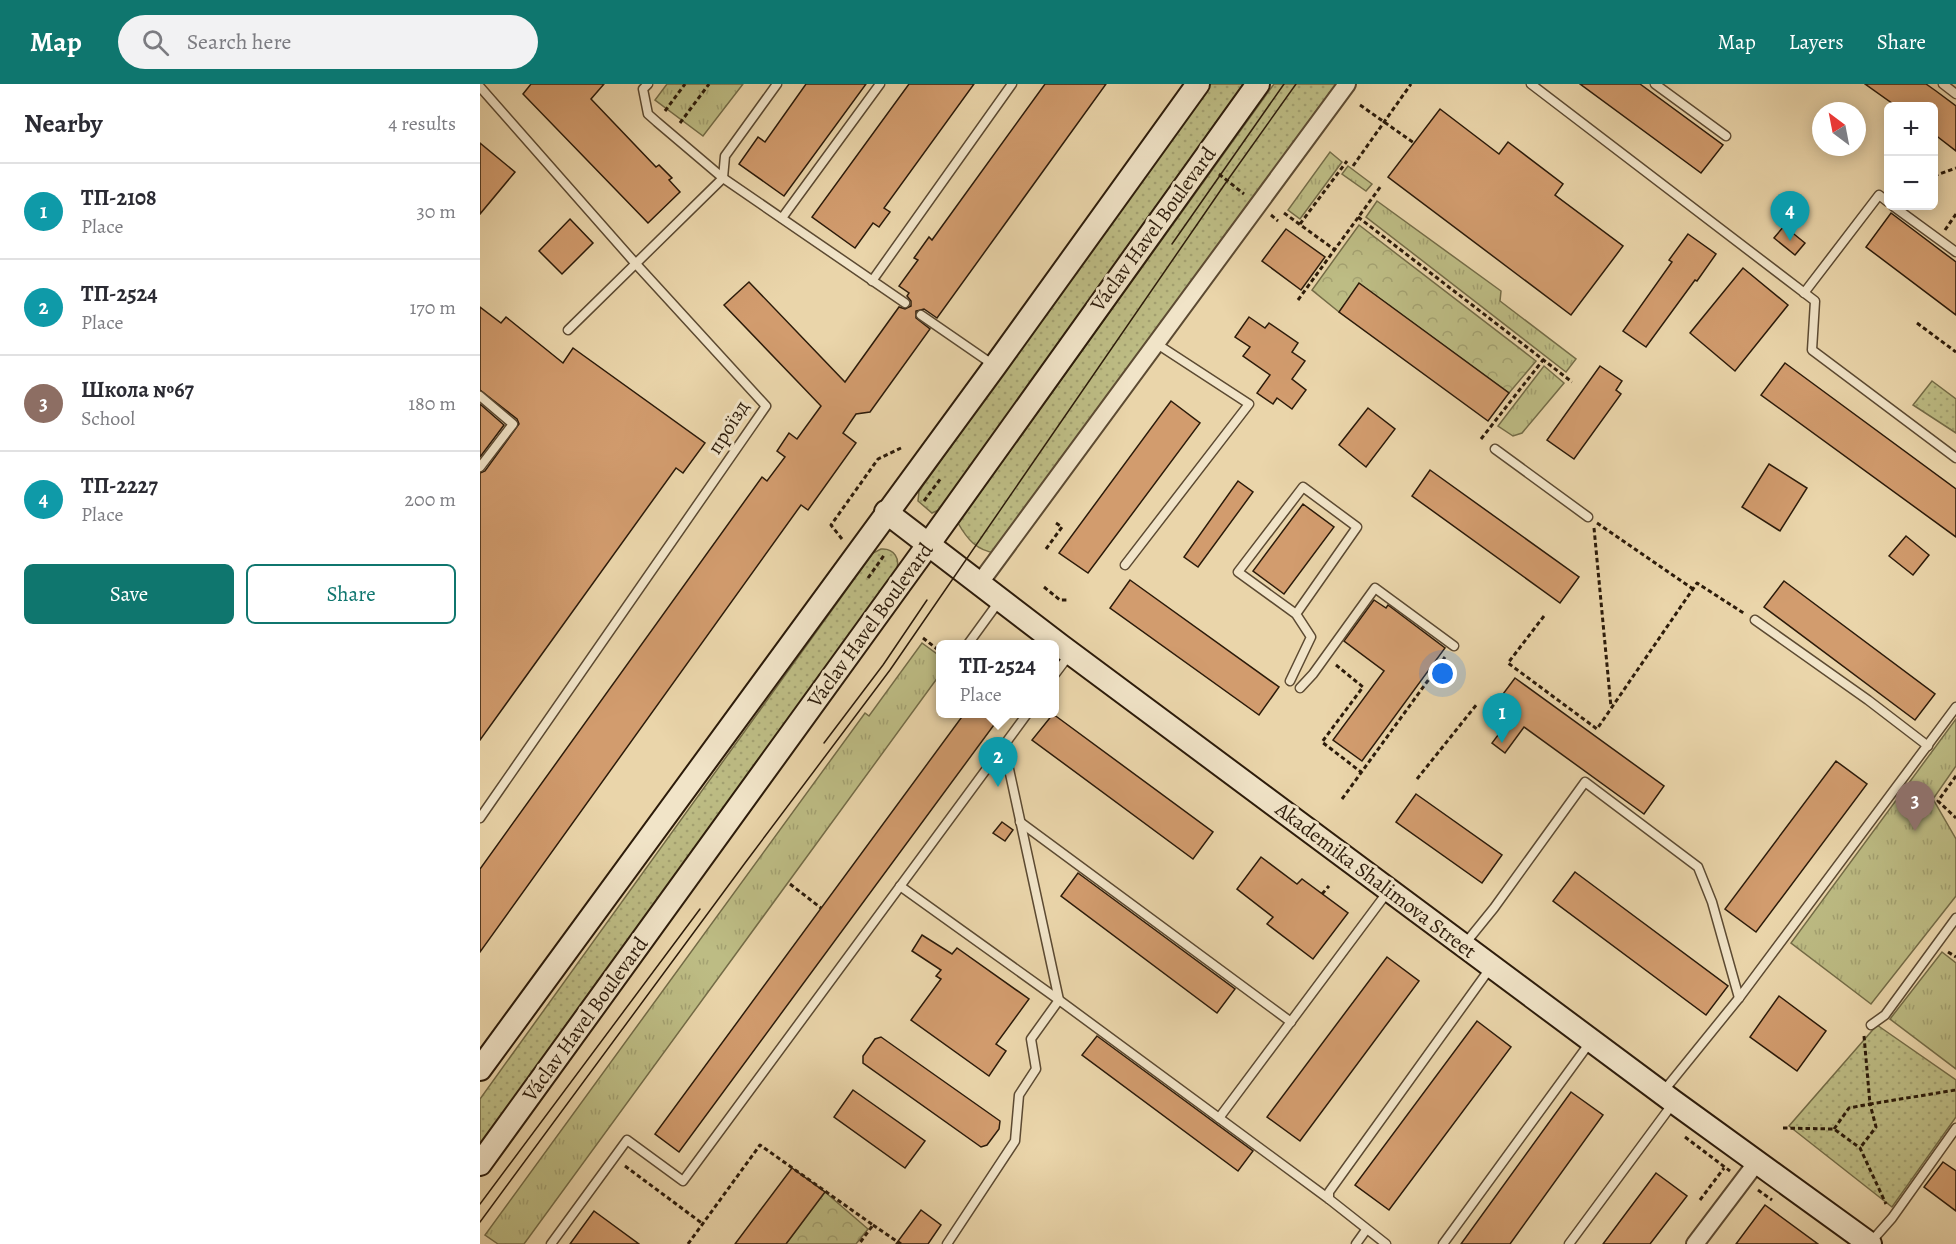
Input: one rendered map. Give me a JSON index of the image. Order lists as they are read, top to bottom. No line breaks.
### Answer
{"streets":{"main road":["Václav Havel Boulevard","Akademika Shalimova Street"],"lane":["проїзд"]},"crossings":[["Václav Havel Boulevard","Akademika Shalimova Street"]],"north":"top left","page":{"header":"Map","search":"Search here","nav":["Map","Layers","Share"],"heading":["Nearby","4 results"],"map_buttons":["+","−"],"list":[{"mark":"1","name":"ТП-2108","note":"Place","value":"30 m"},{"mark":"2","name":"ТП-2524","note":"Place","value":"170 m"},{"mark":"3","name":"Школа №67","note":"School","value":"180 m"},{"mark":"4","name":"ТП-2227","note":"Place","value":"200 m"}],"pins":["4","1","2","3"],"buttons":["Save","Share"],"popup":["ТП-2524","Place"]}}
